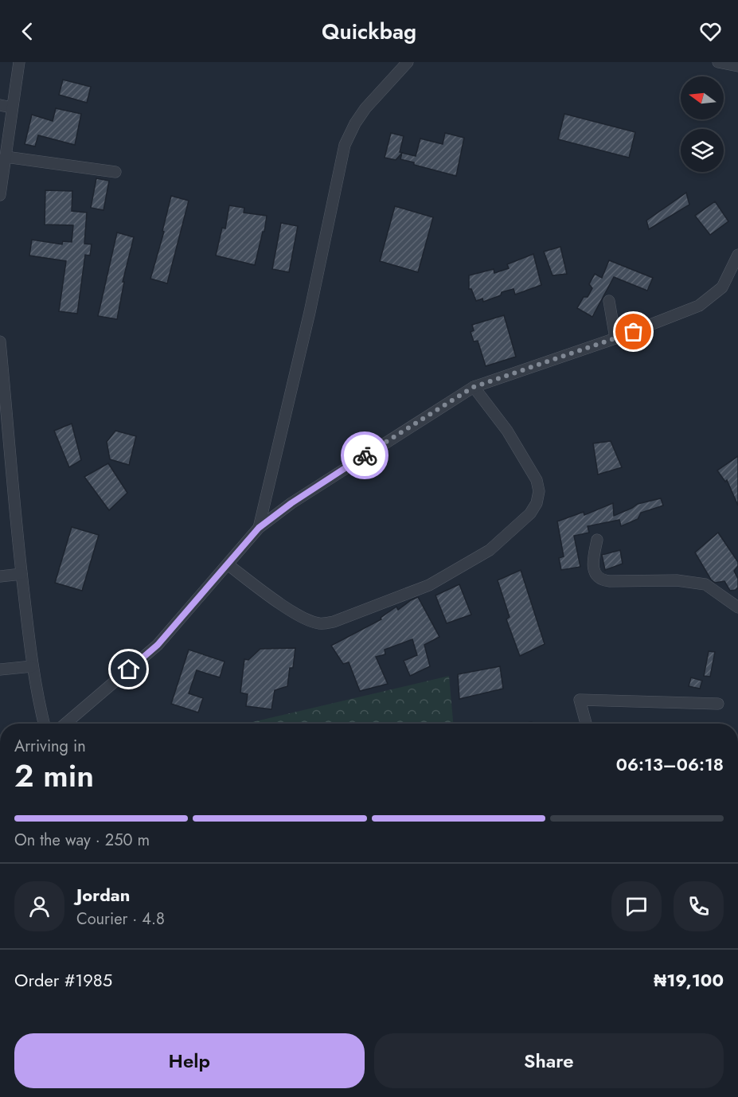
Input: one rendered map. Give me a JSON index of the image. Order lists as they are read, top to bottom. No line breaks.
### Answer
{"north":"left","page":{"header":"Quickbag","heading":["2 min","Arriving in","06:13–06:18"],"panel":["Jordan","Courier · 4.8","Order #1985","₦19,100"],"bar":"On the way · 250 m","buttons":["Help","Share"]}}
